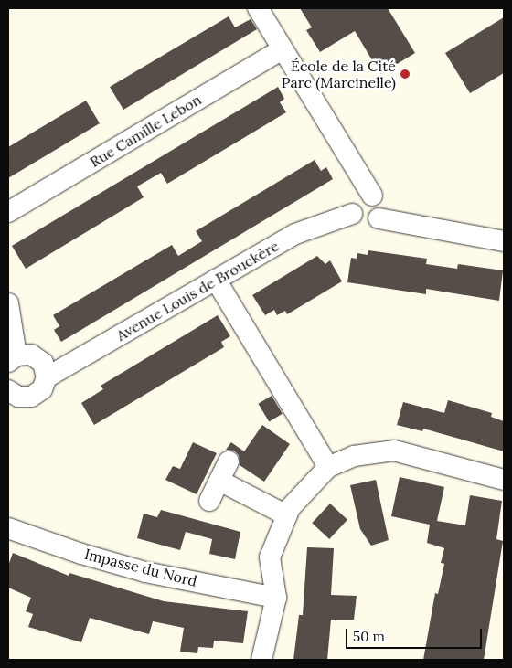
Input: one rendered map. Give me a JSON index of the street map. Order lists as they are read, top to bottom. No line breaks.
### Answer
{"streets":{"street":["Rue Camille Lebon","Avenue Louis de Brouckère","Impasse du Nord"]},"places":["École de la Cité Parc (Marcinelle)"],"scale_bar":"50 m"}
